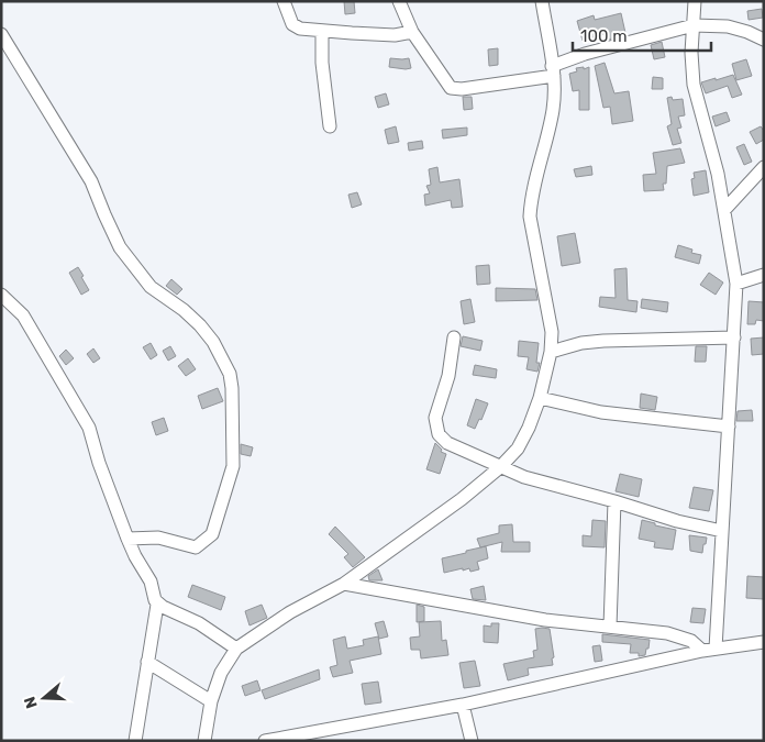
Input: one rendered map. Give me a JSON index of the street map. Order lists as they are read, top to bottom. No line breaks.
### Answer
{"scale_bar":"100 m","north":"left"}
